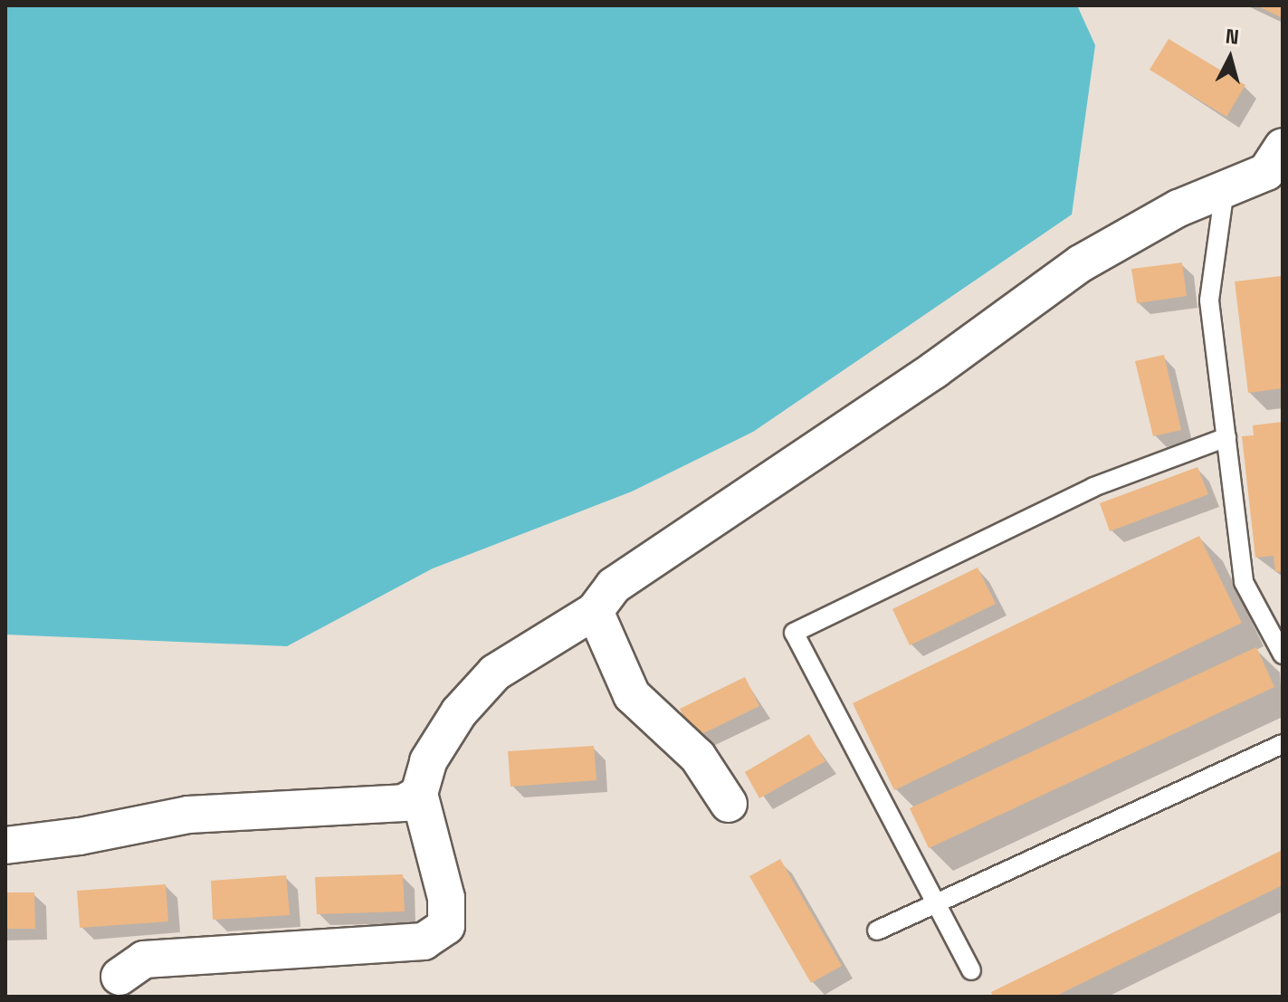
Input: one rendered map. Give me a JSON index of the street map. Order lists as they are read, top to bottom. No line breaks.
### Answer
{"north":"top"}
